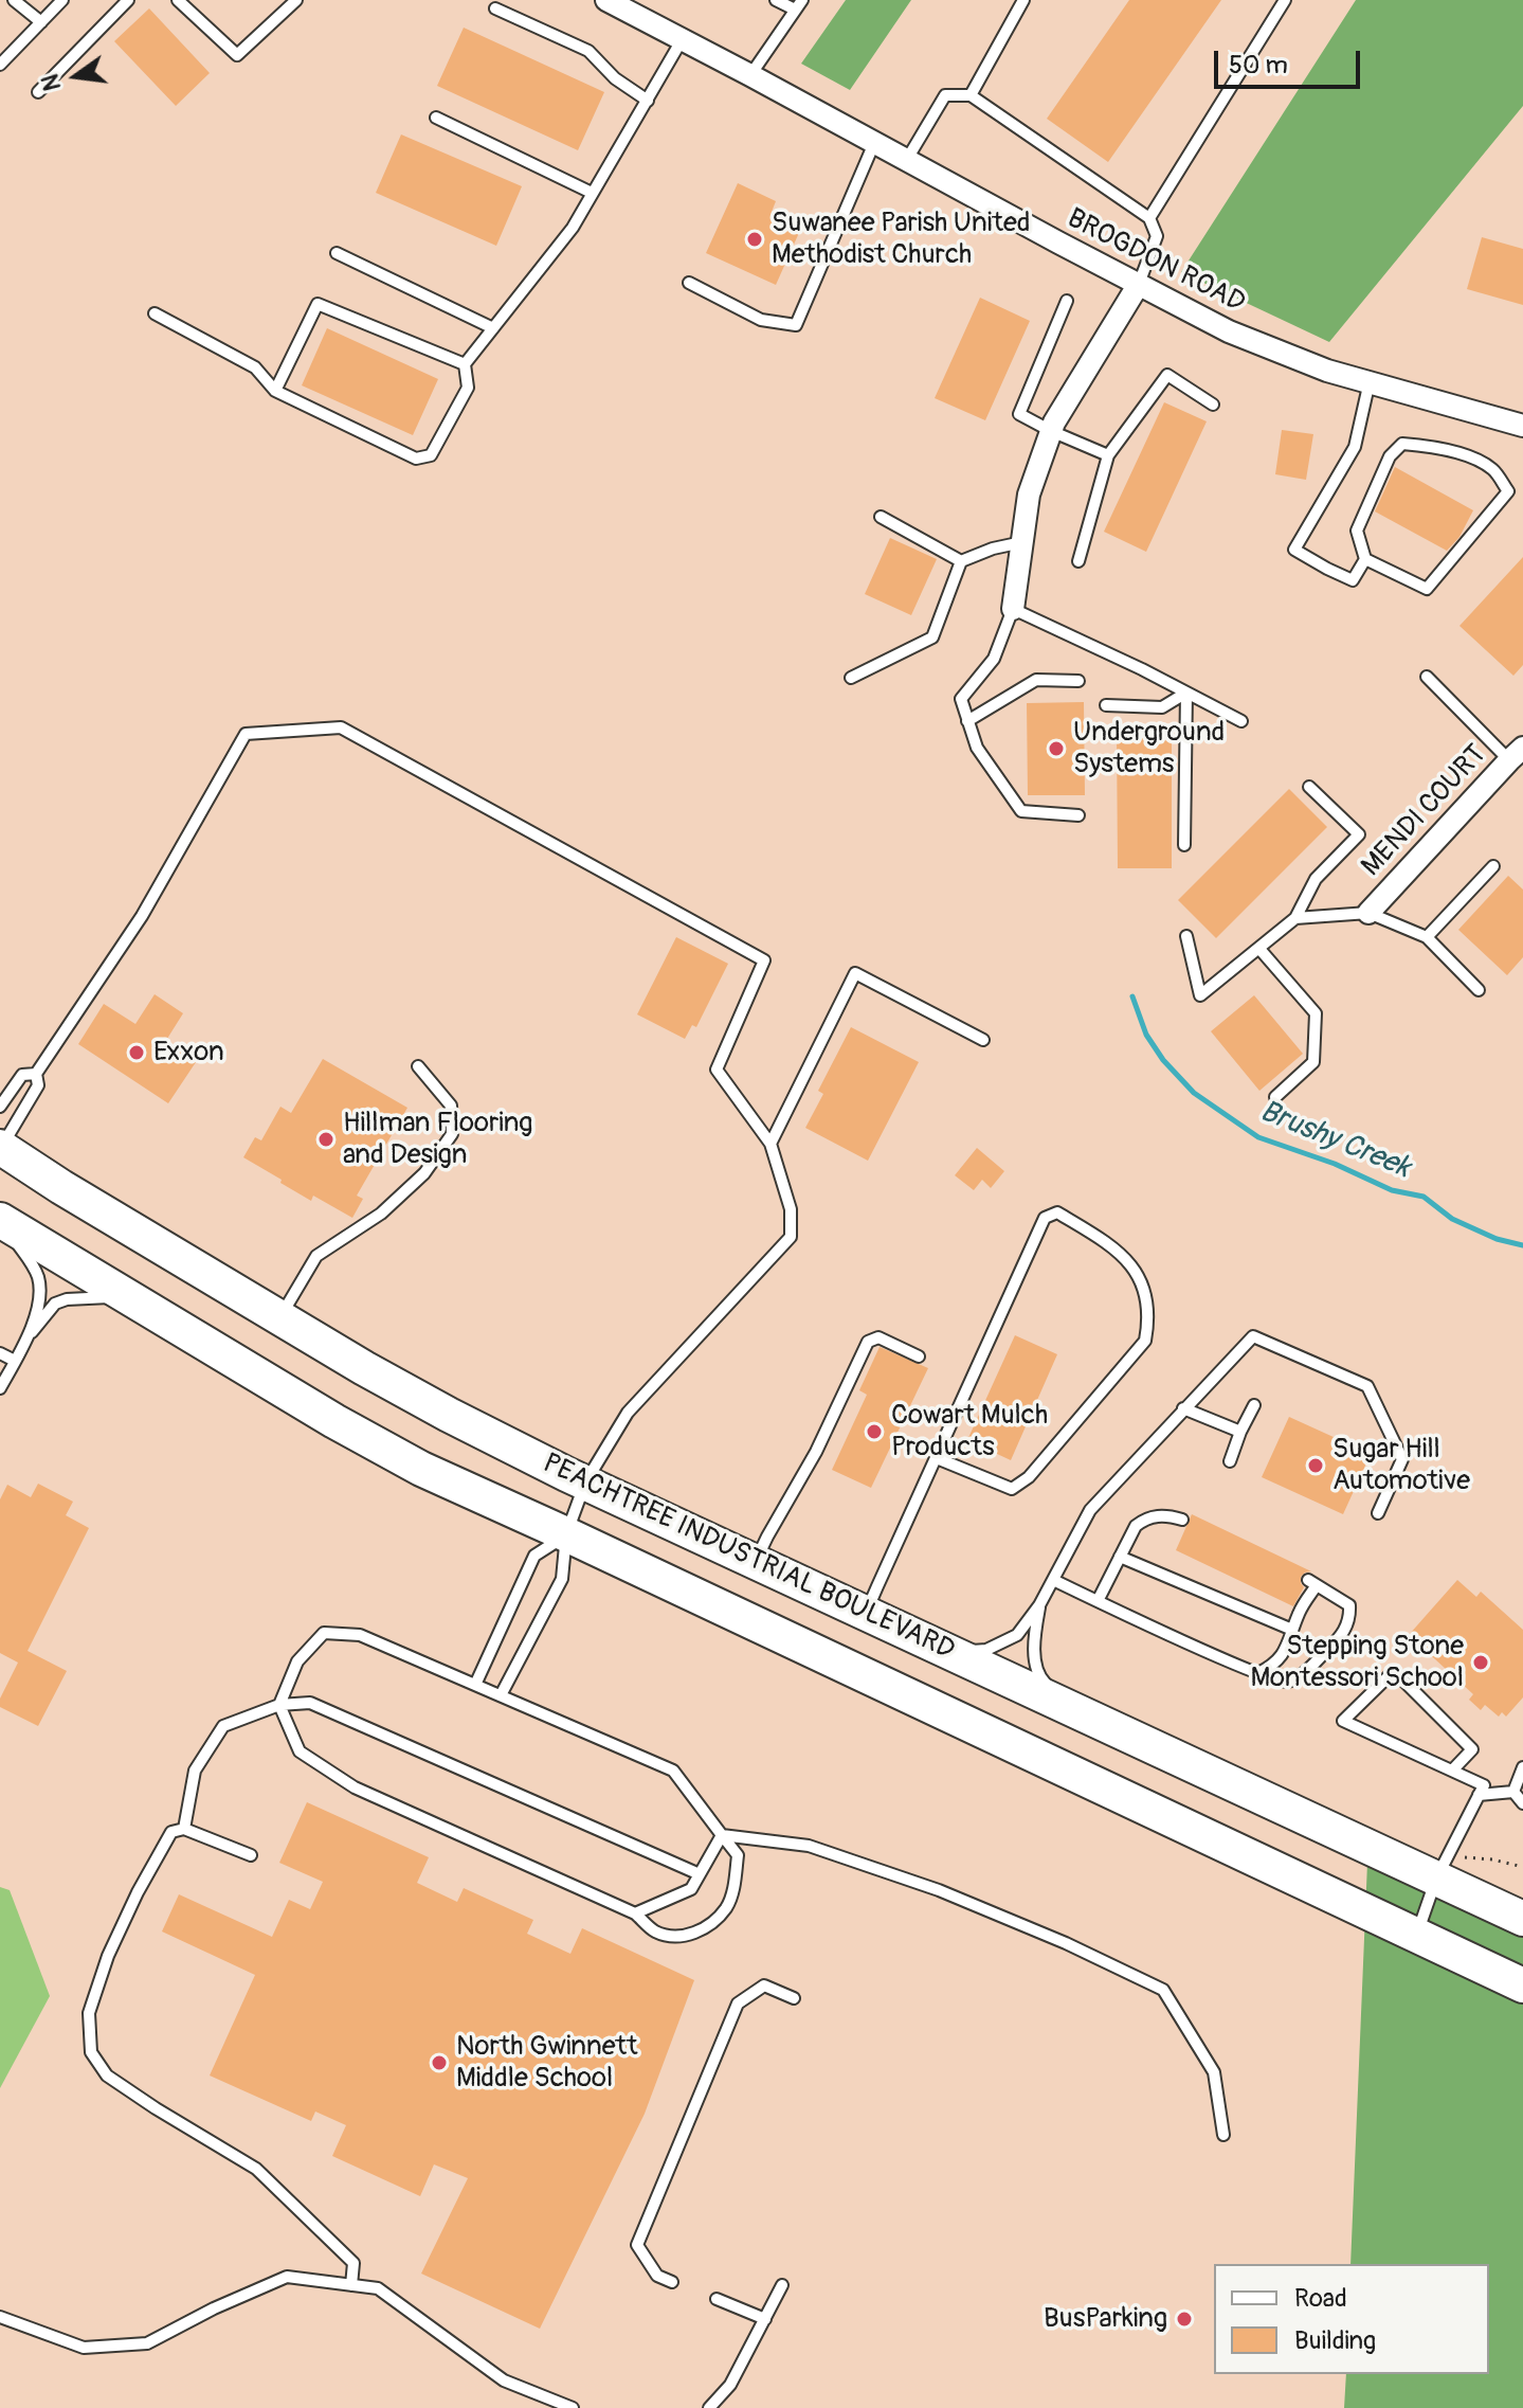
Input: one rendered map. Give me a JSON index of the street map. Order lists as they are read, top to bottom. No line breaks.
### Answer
{"streets":{"highway":["PEACHTREE INDUSTRIAL BOULEVARD"],"street":["BROGDON ROAD","MENDI COURT"]},"water":["Brushy Creek"],"places":["Suwanee Parish United Methodist Church","Underground Systems","Exxon","Hillman Flooring and Design","Cowart Mulch Products","Sugar Hill Automotive","Stepping Stone Montessori School","North Gwinnett Middle School","BusParking"],"legend":["Road","Building"],"scale_bar":"50 m","north":"left"}
